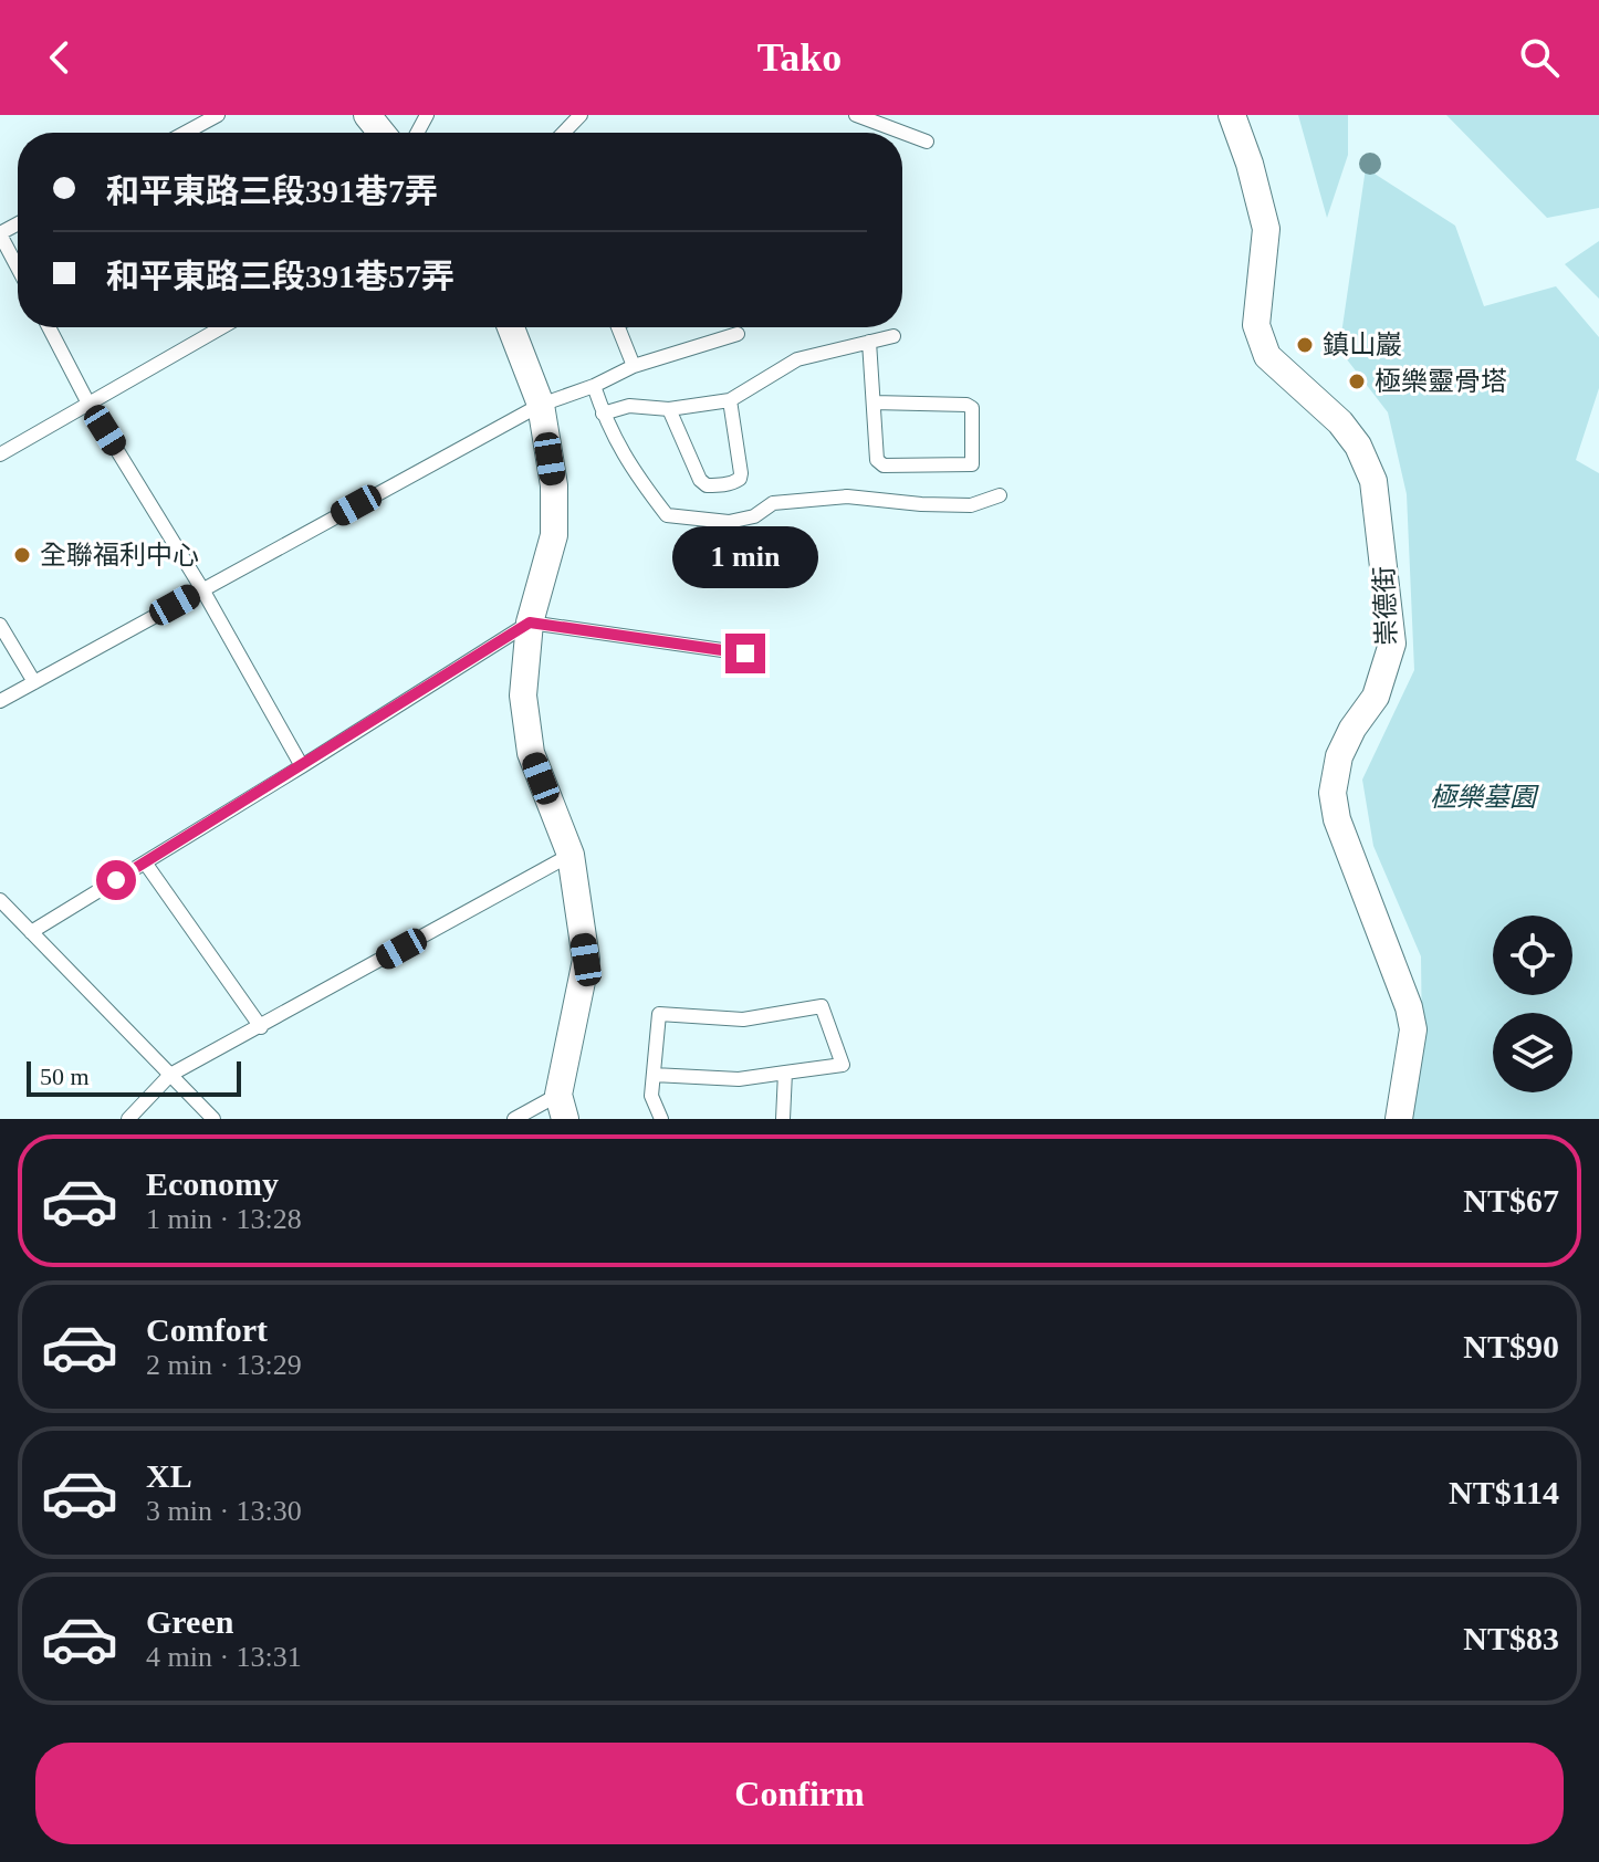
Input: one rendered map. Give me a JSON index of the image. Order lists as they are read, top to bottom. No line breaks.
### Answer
{"streets":{"street":["崇德街"]},"parks":["極樂墓園"],"places":["鎮山巖","極樂靈骨塔","全聯福利中心"],"scale_bar":"50 m","page":{"header":"Tako","banner":["和平東路三段391巷7弄","和平東路三段391巷57弄"],"bubble":"1 min","scale":"50 m","list":[{"name":"Economy","note":"1 min · 13:28","value":"NT$67"},{"name":"Comfort","note":"2 min · 13:29","value":"NT$90"},{"name":"XL","note":"3 min · 13:30","value":"NT$114"},{"name":"Green","note":"4 min · 13:31","value":"NT$83"}],"buttons":"Confirm"}}
